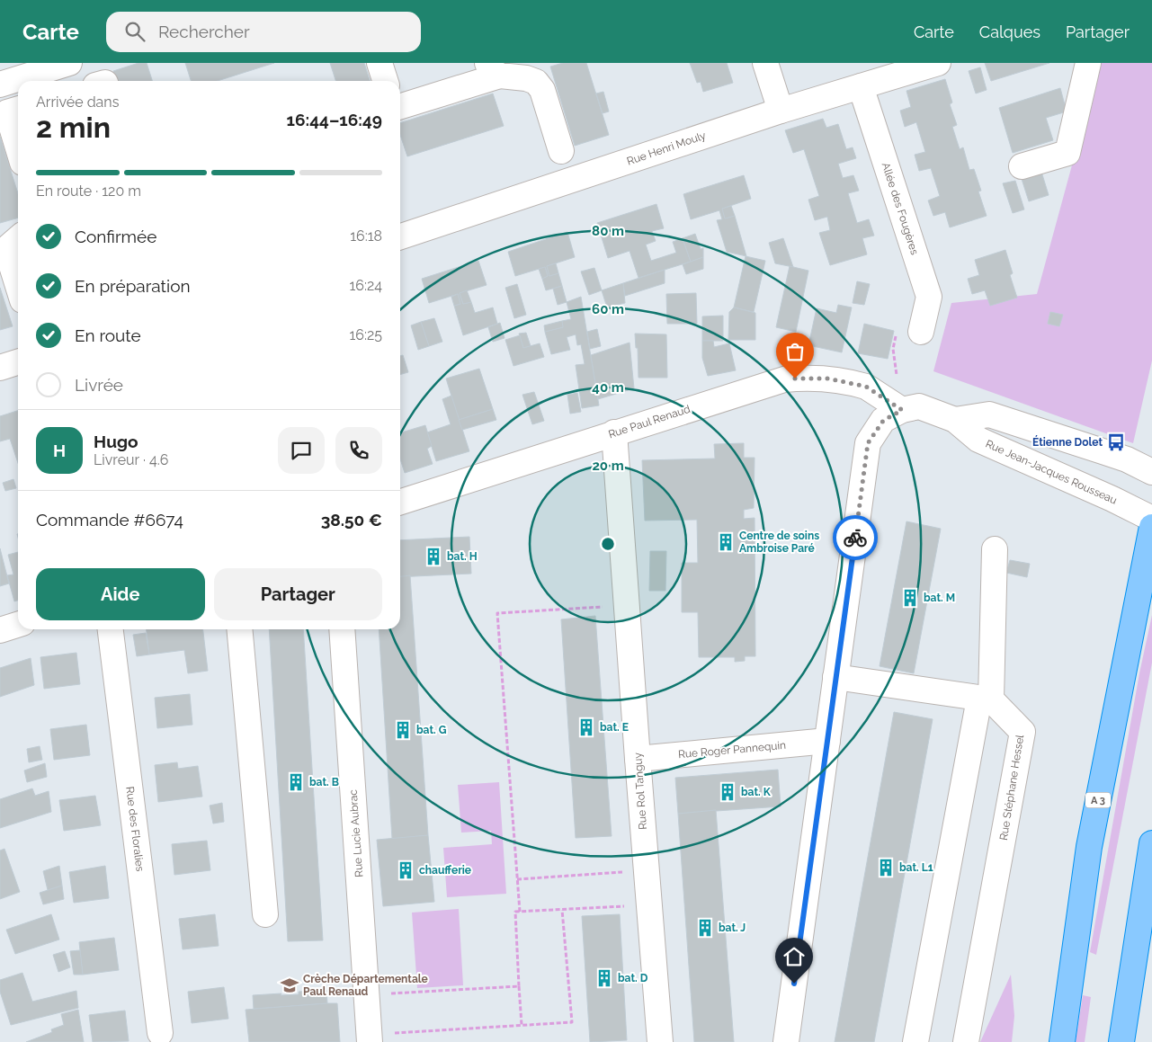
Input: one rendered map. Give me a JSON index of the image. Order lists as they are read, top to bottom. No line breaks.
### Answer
{"streets":{"highway":["A 3"],"street":["Rue Henri Mouly","Allée des Fougères","Rue Paul Renaud","Rue Jean-Jacques Rousseau","Rue Roger Pannequin","Rue Stéphane Hessel","Rue Rol Tanguy","Rue des Floralies","Rue Lucie Aubrac"]},"crossings":[["Rue Henri Mouly","Allée des Fougères"],["Rue Paul Renaud","Rue Jean-Jacques Rousseau"],["Rue Paul Renaud","Rue Rol Tanguy"],["Rue Roger Pannequin","Rue Rol Tanguy"]],"places":{"bus stop":["Étienne Dolet"],"building":["Centre de soins Ambroise Paré","bat. H","bat. M","bat. E","bat. G","bat. B","bat. K","bat. L1","chaufferie","bat. J","bat. D"],"school or university":["Crèche Départementale Paul Renaud"]},"page":{"header":"Carte","search":"Rechercher","nav":["Carte","Calques","Partager"],"heading":["2 min","Arrivée dans","16:44–16:49"],"panel":["Hugo","Livreur · 4.6","Commande #6674","38.50 €"],"bar":"En route · 120 m","list":[["Confirmée","16:18"],["En préparation","16:24"],["En route","16:25"],"Livrée"],"round":"H","buttons":["Aide","Partager"]},"rings":["80 m","60 m","40 m","20 m"]}
